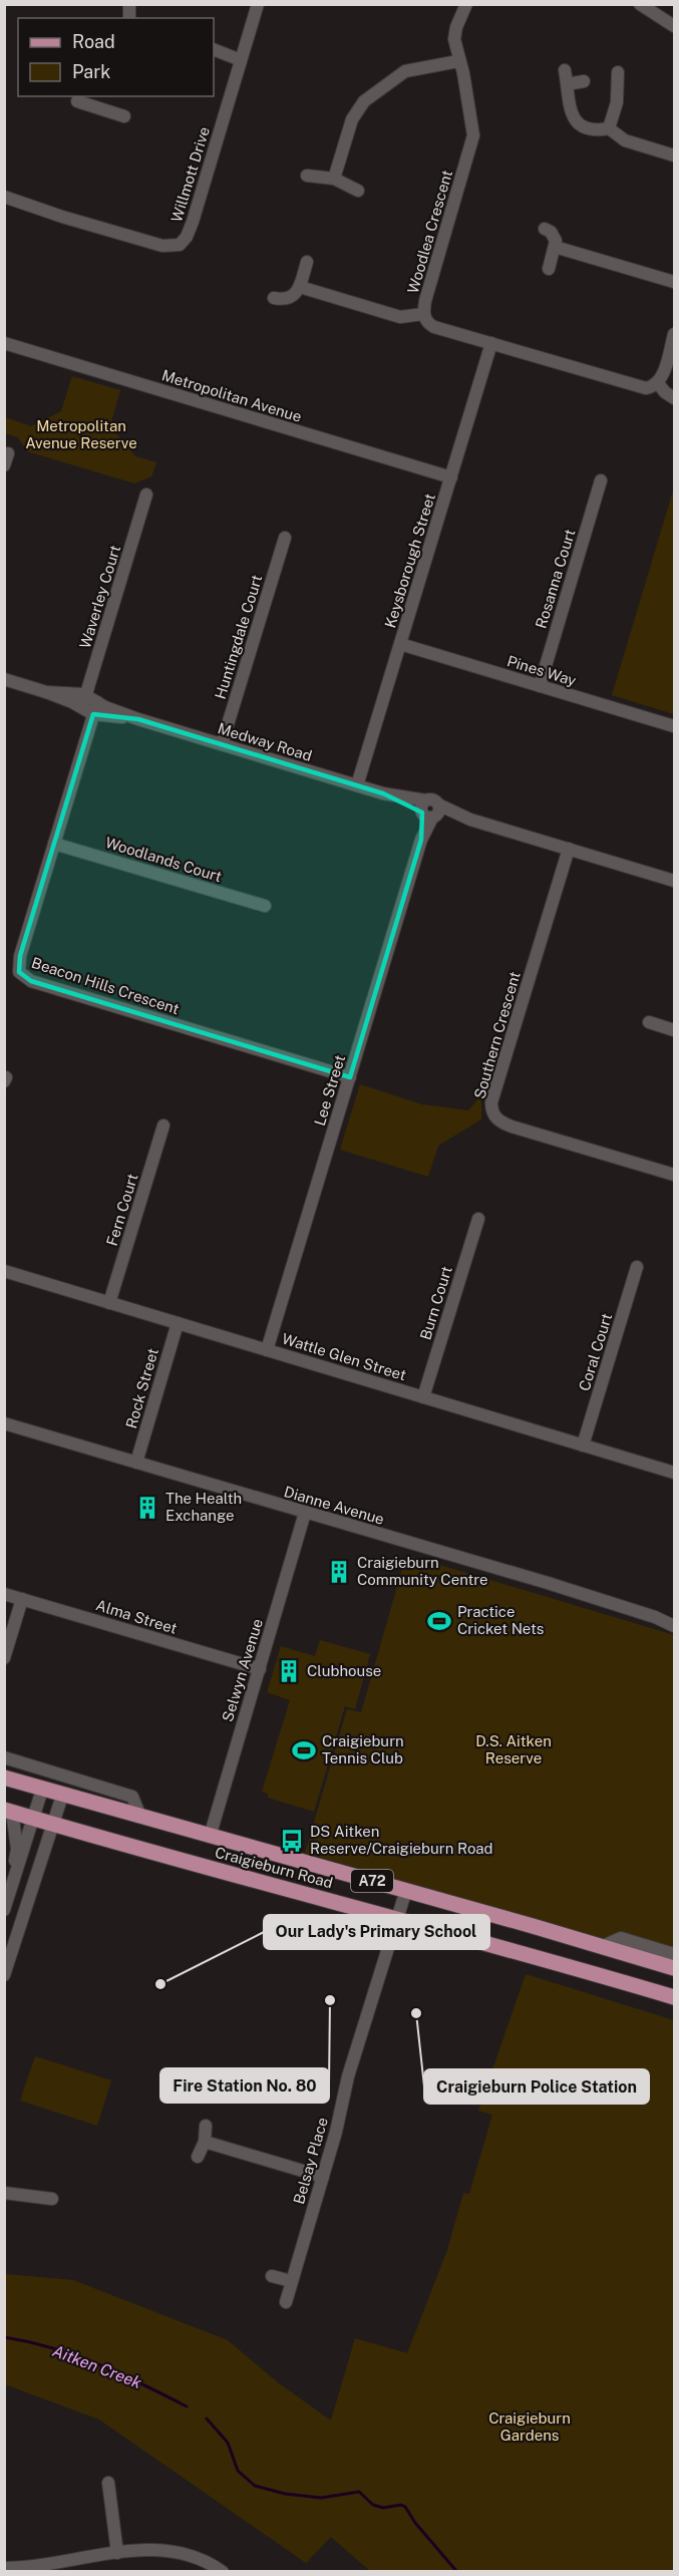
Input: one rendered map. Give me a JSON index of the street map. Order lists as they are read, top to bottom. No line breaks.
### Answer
{"streets":{"main road":["Craigieburn Road","A72"],"street":["Willmott Drive","Woodlea Crescent","Metropolitan Avenue","Keysborough Street","Rosanna Court","Waverley Court","Huntingdale Court","Pines Way","Medway Road","Woodlands Court","Beacon Hills Crescent","Southern Crescent","Lee Street","Fern Court","Burn Court","Coral Court","Wattle Glen Street","Rock Street","Dianne Avenue","Alma Street","Selwyn Avenue","Belsay Place"]},"crossings":[["Woodlea Crescent","Keysborough Street"],["Metropolitan Avenue","Keysborough Street"],["Keysborough Street","Pines Way"],["Keysborough Street","Medway Road"],["Rosanna Court","Pines Way"],["Waverley Court","Medway Road"],["Waverley Court","Beacon Hills Crescent"],["Huntingdale Court","Medway Road"],["Medway Road","Beacon Hills Crescent"],["Medway Road","Southern Crescent"],["Medway Road","Lee Street"],["Woodlands Court","Beacon Hills Crescent"],["Beacon Hills Crescent","Lee Street"],["Lee Street","Wattle Glen Street"],["Fern Court","Wattle Glen Street"],["Burn Court","Wattle Glen Street"],["Coral Court","Wattle Glen Street"],["Wattle Glen Street","Rock Street"],["Rock Street","Dianne Avenue"],["Dianne Avenue","Selwyn Avenue"],["Alma Street","Selwyn Avenue"],["Selwyn Avenue","Craigieburn Road"],["Craigieburn Road","Belsay Place"]],"water":["Aitken Creek"],"parks":["Metropolitan Avenue Reserve","D.S. Aitken Reserve","Craigieburn Gardens"],"places":{"building":["The Health Exchange","Craigieburn Community Centre","Clubhouse"],"sports":["Practice Cricket Nets","Craigieburn Tennis Club"],"bus stop":["DS Aitken Reserve/Craigieburn Road"],"other":["Our Lady's Primary School","Fire Station No. 80","Craigieburn Police Station"]},"legend":["Road","Park"]}
